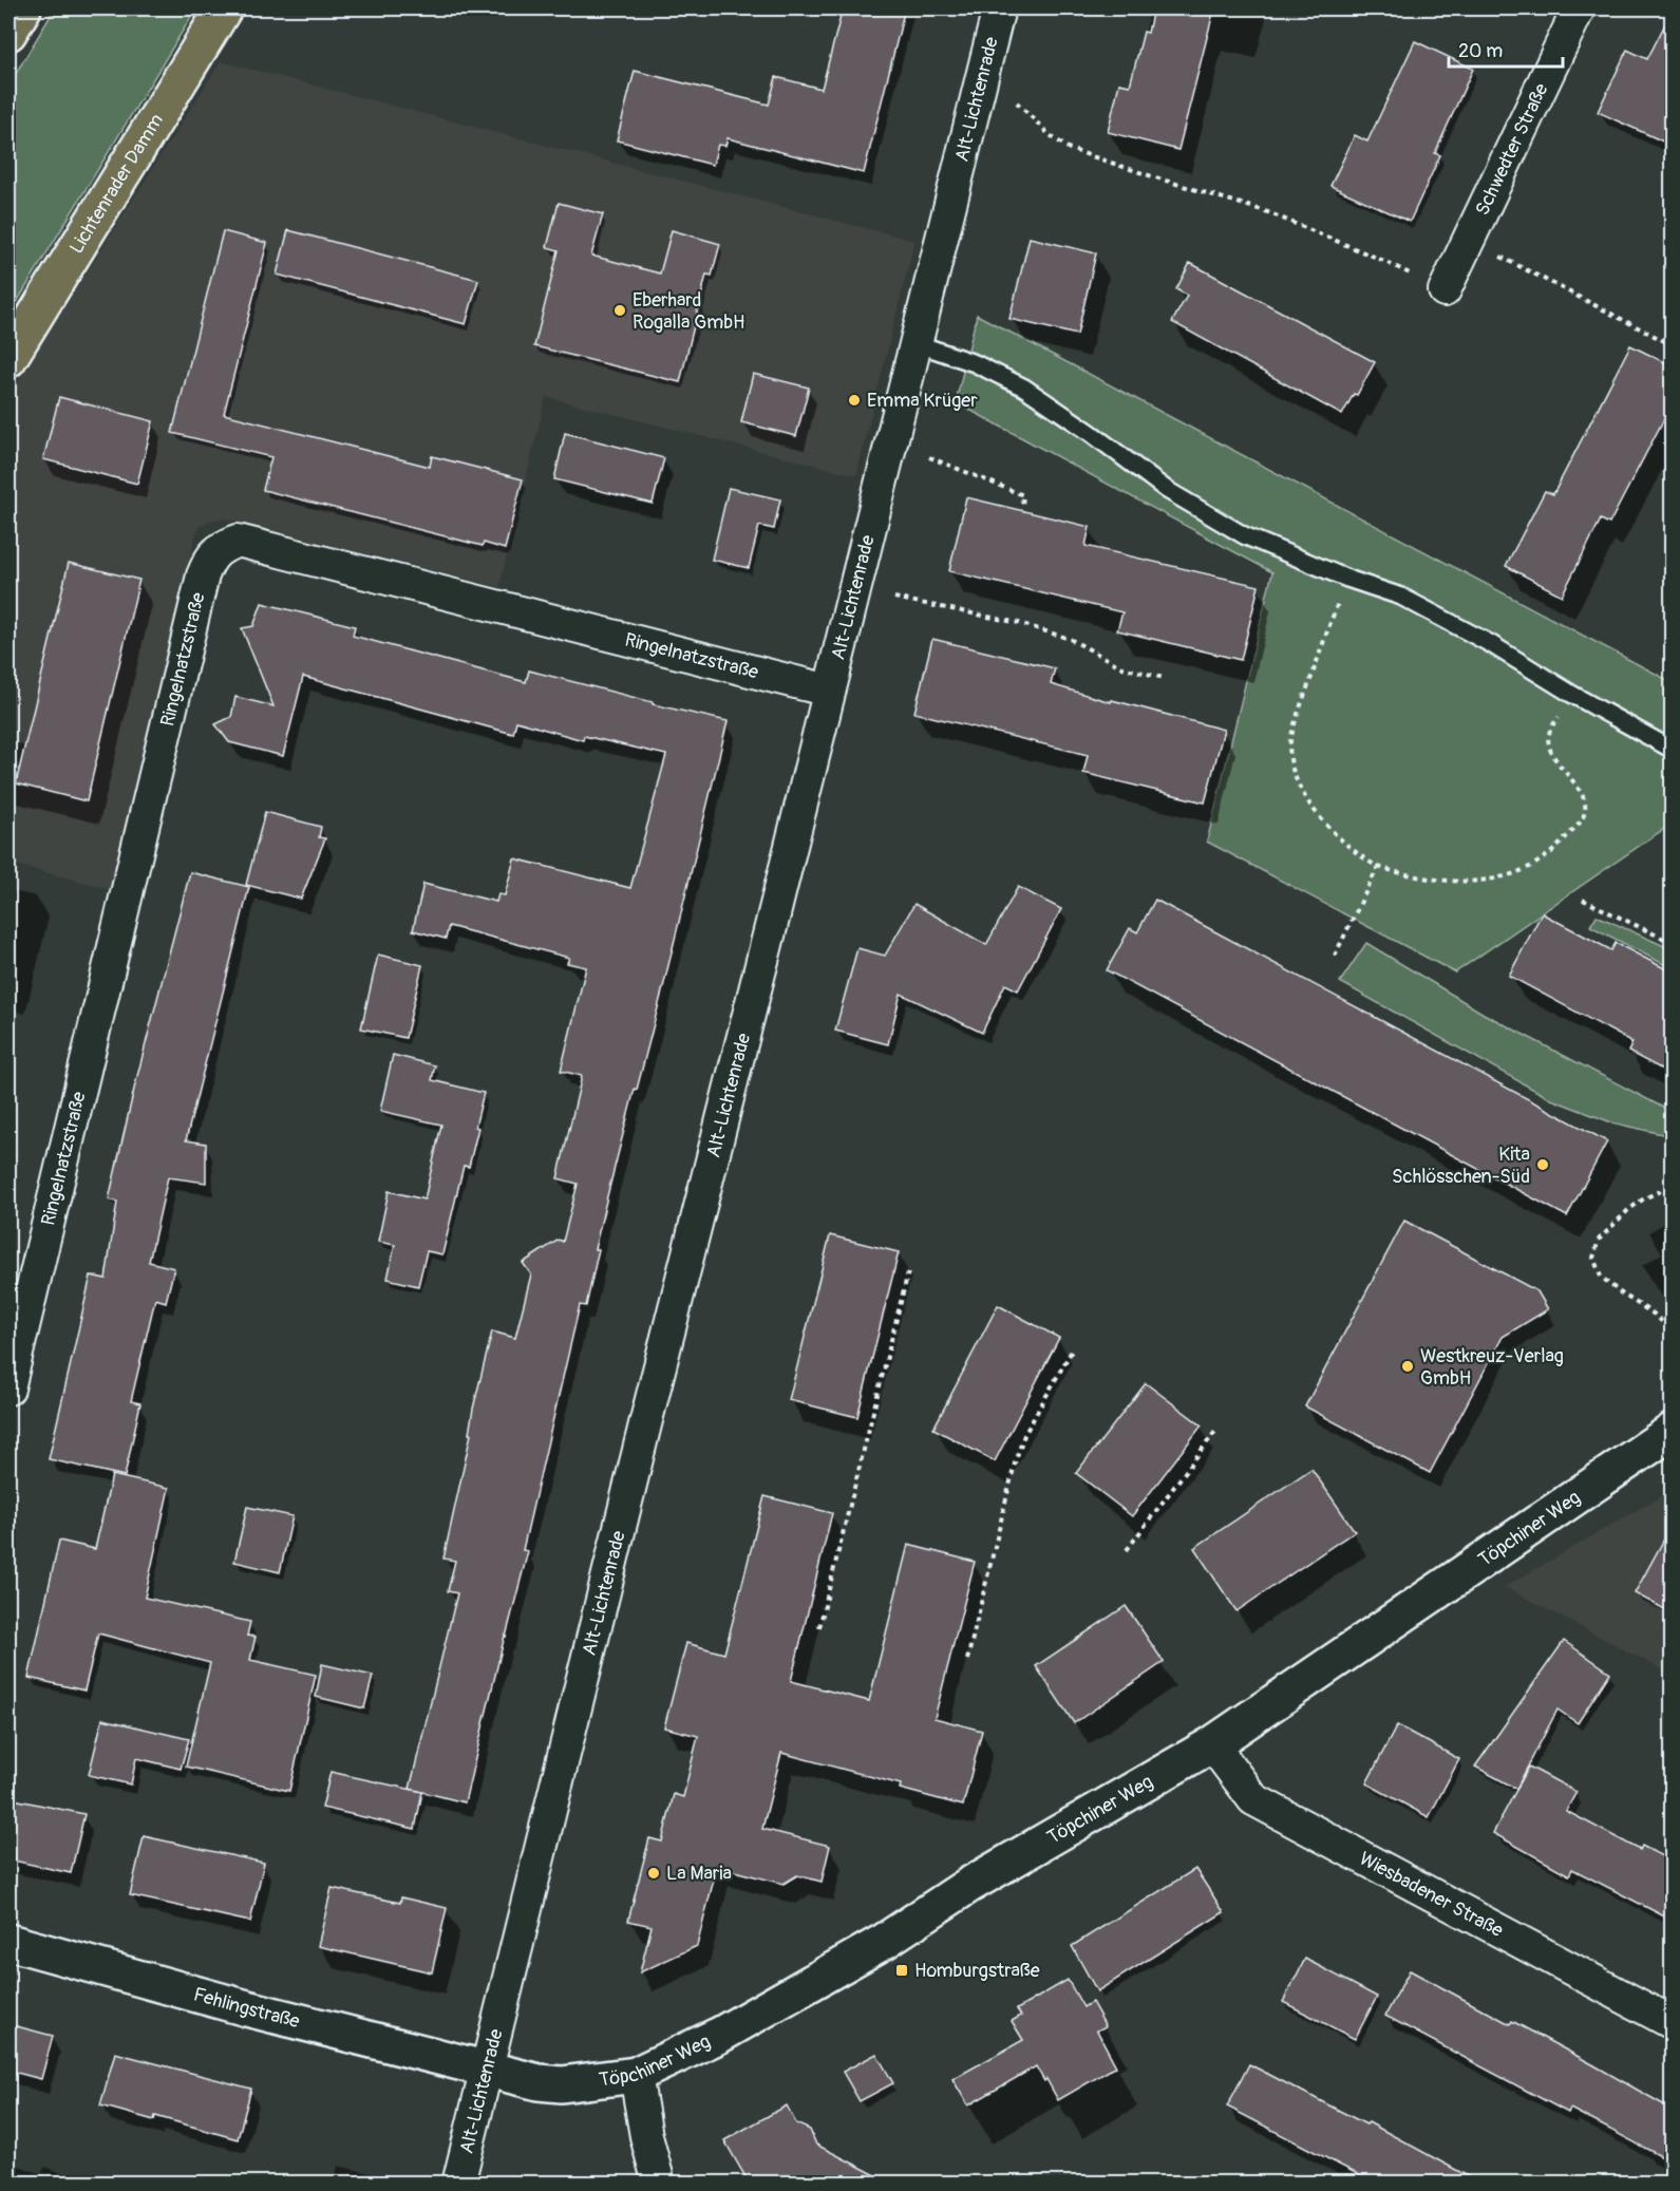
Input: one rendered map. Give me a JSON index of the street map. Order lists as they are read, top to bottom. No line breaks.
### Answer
{"streets":{"main road":["Lichtenrader Damm"],"street":["Alt-Lichtenrade","Schwedter Straße","Ringelnatzstraße","Töpchiner Weg","Wiesbadener Straße","Fehlingstraße"]},"crossings":[["Alt-Lichtenrade","Ringelnatzstraße"],["Alt-Lichtenrade","Töpchiner Weg"],["Alt-Lichtenrade","Fehlingstraße"],["Töpchiner Weg","Wiesbadener Straße"],["Töpchiner Weg","Fehlingstraße"]],"places":{"other":["Eberhard Rogalla GmbH","Emma Krüger","Kita Schlösschen-Süd","Westkreuz-Verlag GmbH","La Maria"],"transit":["Homburgstraße"]},"scale_bar":"20 m"}
